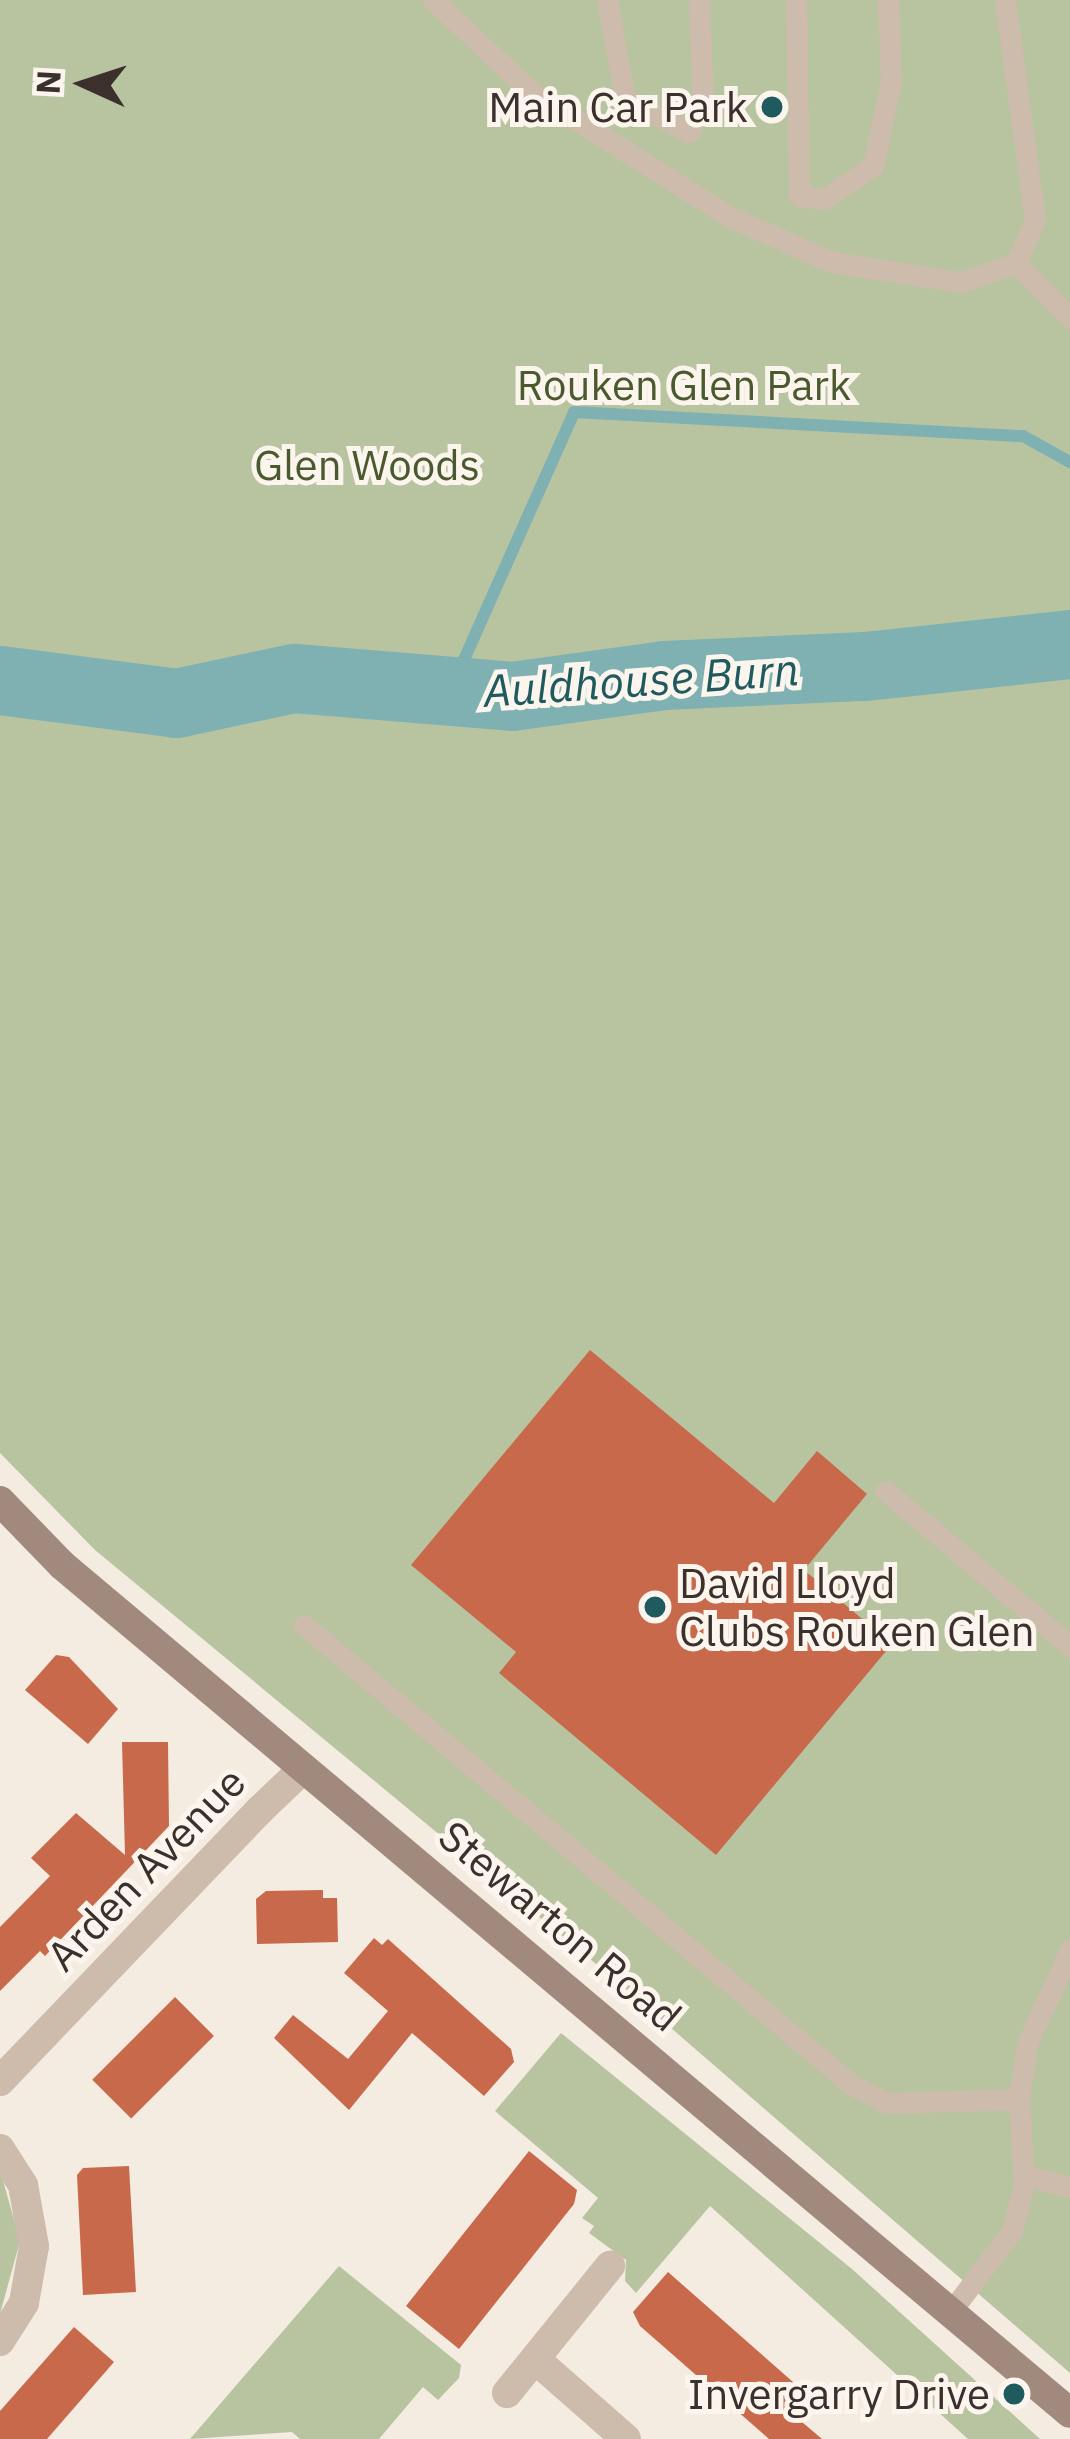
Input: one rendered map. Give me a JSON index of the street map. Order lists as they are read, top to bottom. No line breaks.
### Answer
{"streets":{"main road":["Stewarton Road"],"street":["Arden Avenue"]},"crossings":[["Arden Avenue","Stewarton Road"]],"water":["Auldhouse Burn"],"parks":["Rouken Glen Park","Glen Woods"],"places":["Main Car Park","David Lloyd Clubs Rouken Glen","Invergarry Drive"],"north":"left"}
